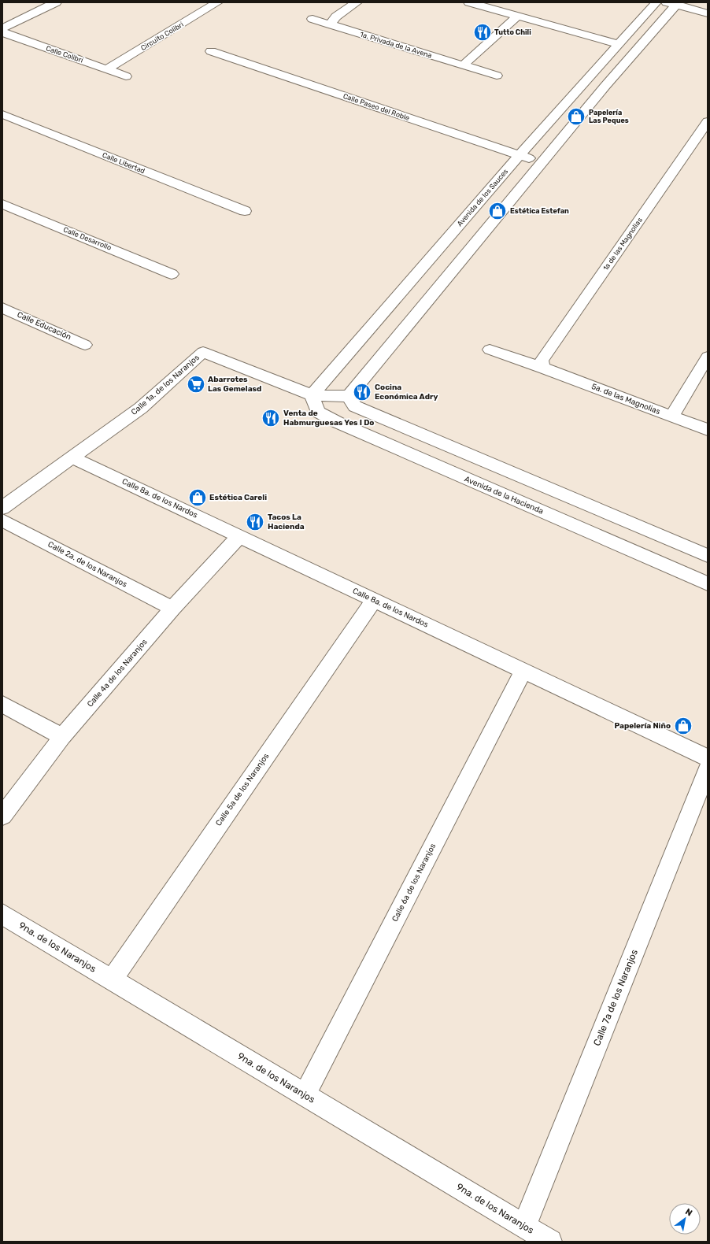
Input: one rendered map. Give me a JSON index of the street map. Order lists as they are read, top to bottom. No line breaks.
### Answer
{"streets":{"street":["Circuito Colibri","1a. Privada de la Avena","Calle Colibrí","Calle Paseo del Roble","Calle Libertad","Avenida de los Sauces","Calle Desarrollo","1a de las Magnolias","Calle Educación","Calle 1a. de los Naranjos","5a. de las Magnolias","Avenida de la Hacienda","Calle 8a. de los Nardos","Calle 2a. de los Naranjos","Calle 4a de los Naranjos","Calle 5a de los Naranjos","Calle 6a de los Naranjos","9na. de los Naranjos","Calle 7a de los Naranjos"]},"crossings":[["Circuito Colibri","Calle Colibrí"],["Calle Paseo del Roble","Avenida de los Sauces"],["Avenida de los Sauces","Calle 1a. de los Naranjos"],["Avenida de los Sauces","Avenida de la Hacienda"],["1a de las Magnolias","5a. de las Magnolias"],["Calle 1a. de los Naranjos","Avenida de la Hacienda"],["Calle 1a. de los Naranjos","Calle 8a. de los Nardos"],["Calle 8a. de los Nardos","Calle 4a de los Naranjos"],["Calle 8a. de los Nardos","Calle 5a de los Naranjos"],["Calle 8a. de los Nardos","Calle 6a de los Naranjos"],["Calle 2a. de los Naranjos","Calle 4a de los Naranjos"],["Calle 5a de los Naranjos","9na. de los Naranjos"],["Calle 6a de los Naranjos","9na. de los Naranjos"],["9na. de los Naranjos","Calle 7a de los Naranjos"]],"places":{"restaurant":["Tutto Chili","Cocina Económica Adry","Venta de Habmurguesas Yes I Do","Tacos La Hacienda"],"shop":["Papelería Las Peques","Estética Estefan","Estética Careli","Papelería Niño"],"supermarket":["Abarrotes Las Gemelasd"]},"north":"top right"}
